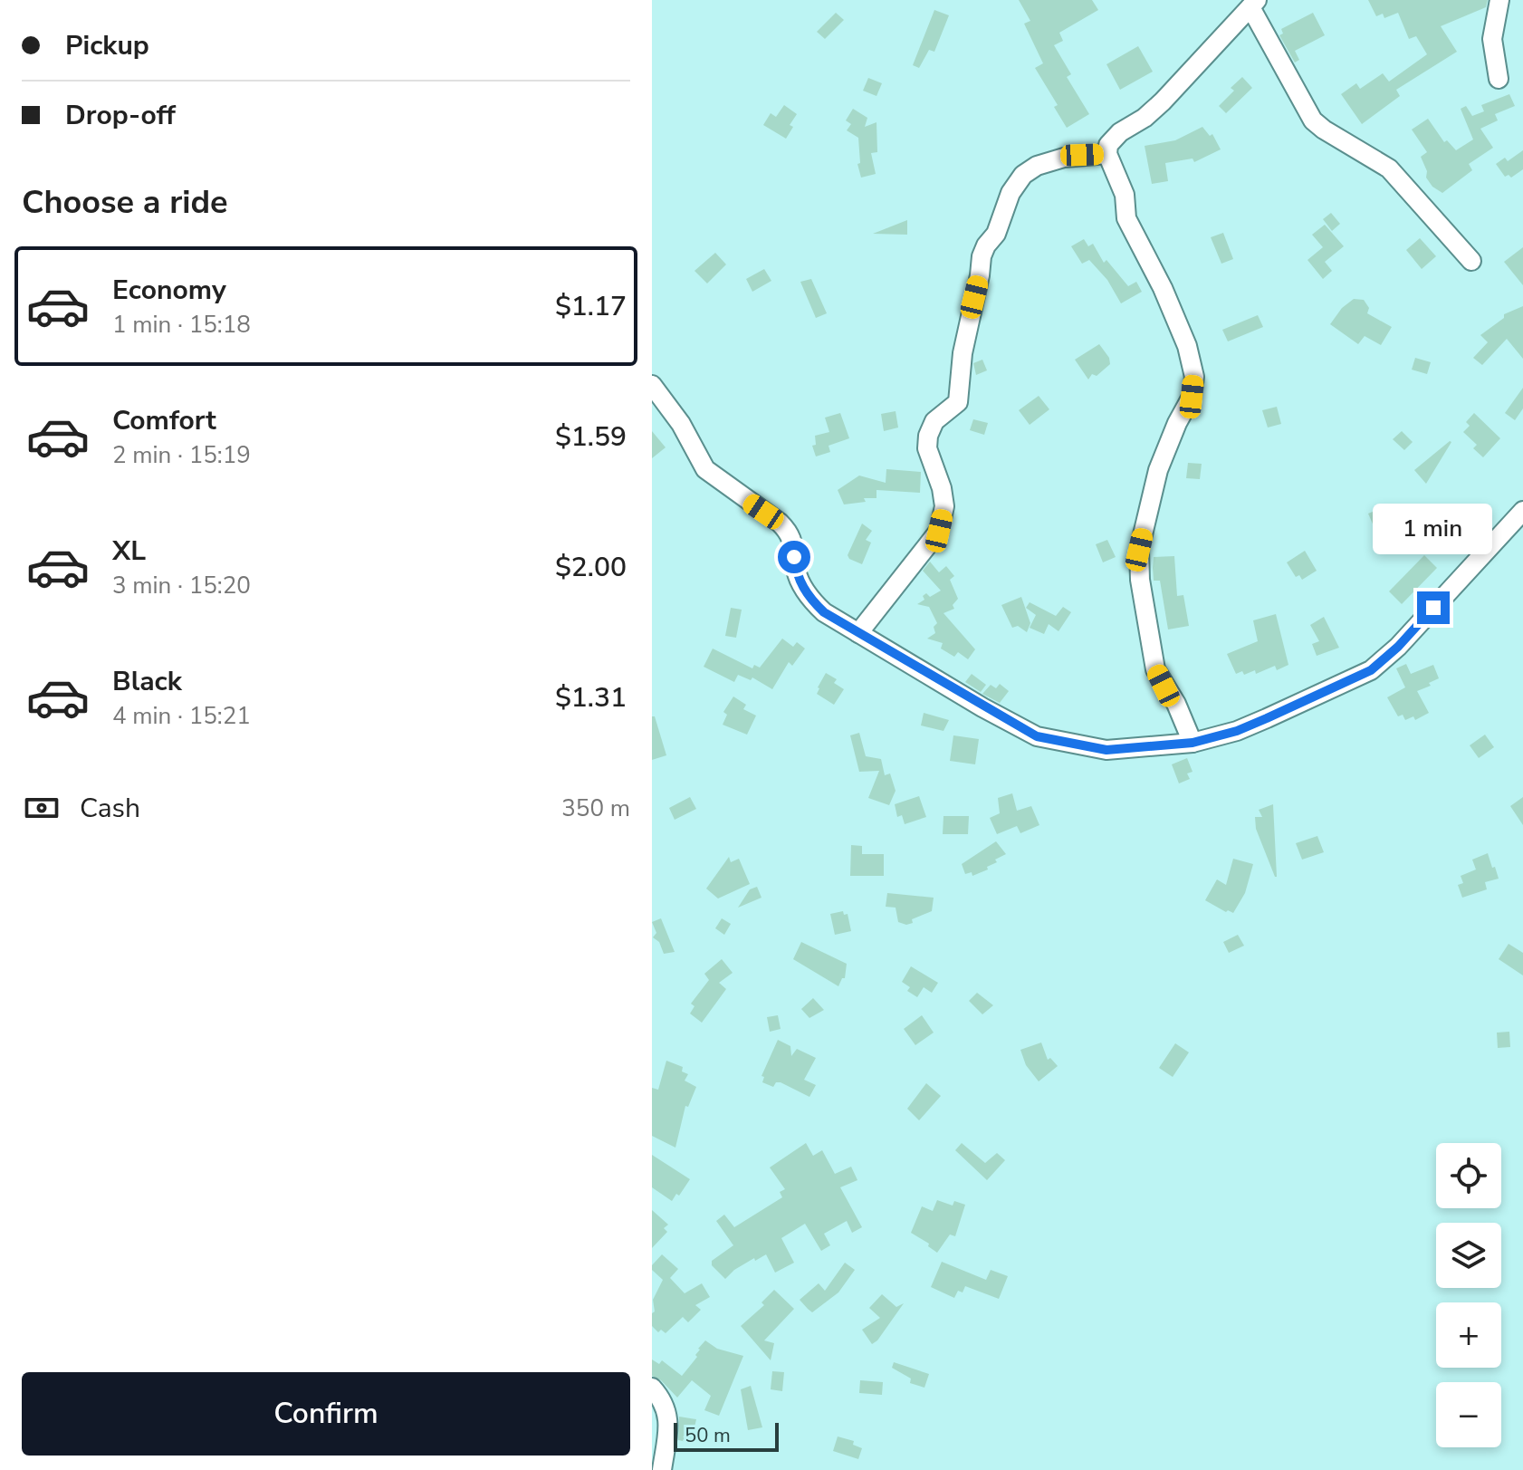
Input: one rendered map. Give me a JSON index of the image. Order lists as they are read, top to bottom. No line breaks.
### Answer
{"scale_bar":"50 m","page":{"banner":["Pickup","Drop-off"],"heading":"Choose a ride","list":[{"name":"Economy","note":"1 min · 15:18","value":"$1.17"},{"name":"Comfort","note":"2 min · 15:19","value":"$1.59"},{"name":"XL","note":"3 min · 15:20","value":"$2.00"},{"name":"Black","note":"4 min · 15:21","value":"$1.31"}],"bubble":"1 min","pay":["Cash","350 m"],"map_buttons":["+","−"],"buttons":"Confirm","scale":"50 m"}}
